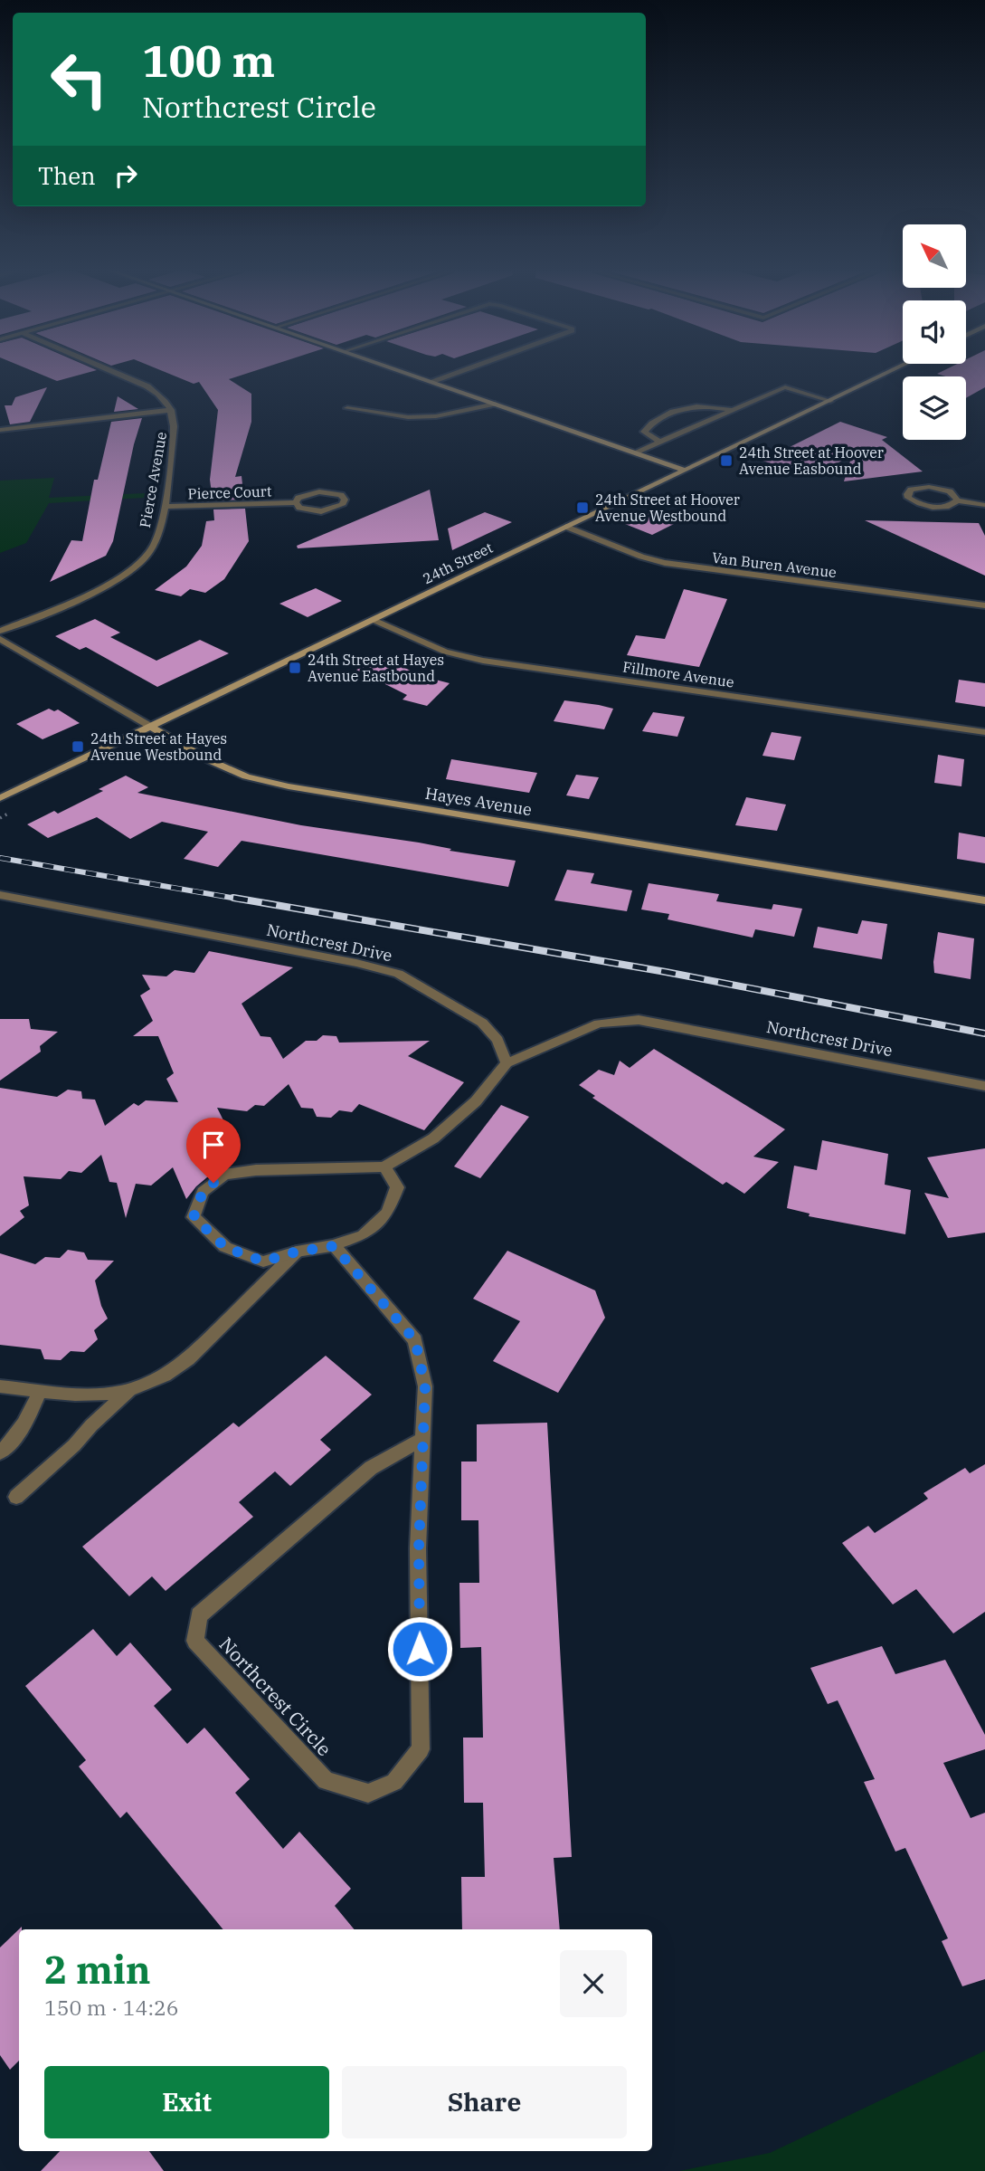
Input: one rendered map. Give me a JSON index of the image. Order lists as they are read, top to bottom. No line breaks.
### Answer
{"streets":{"street":["Pierce Avenue","Pierce Court","24th Street","Van Buren Avenue","Fillmore Avenue","Hayes Avenue","Northcrest Drive","Northcrest Circle"]},"crossings":[["Pierce Avenue","Pierce Court"],["24th Street","Van Buren Avenue"],["24th Street","Fillmore Avenue"],["24th Street","Hayes Avenue"]],"places":{"transit":["24th Street at Hoover Avenue Easbound","24th Street at Hoover Avenue Westbound","24th Street at Hayes Avenue Eastbound","24th Street at Hayes Avenue Westbound"]},"north":"top left","page":{"turn":["100 m","Northcrest Circle"],"then":"Then","heading":["2 min","150 m · 14:26"],"buttons":["Exit","Share"]}}
